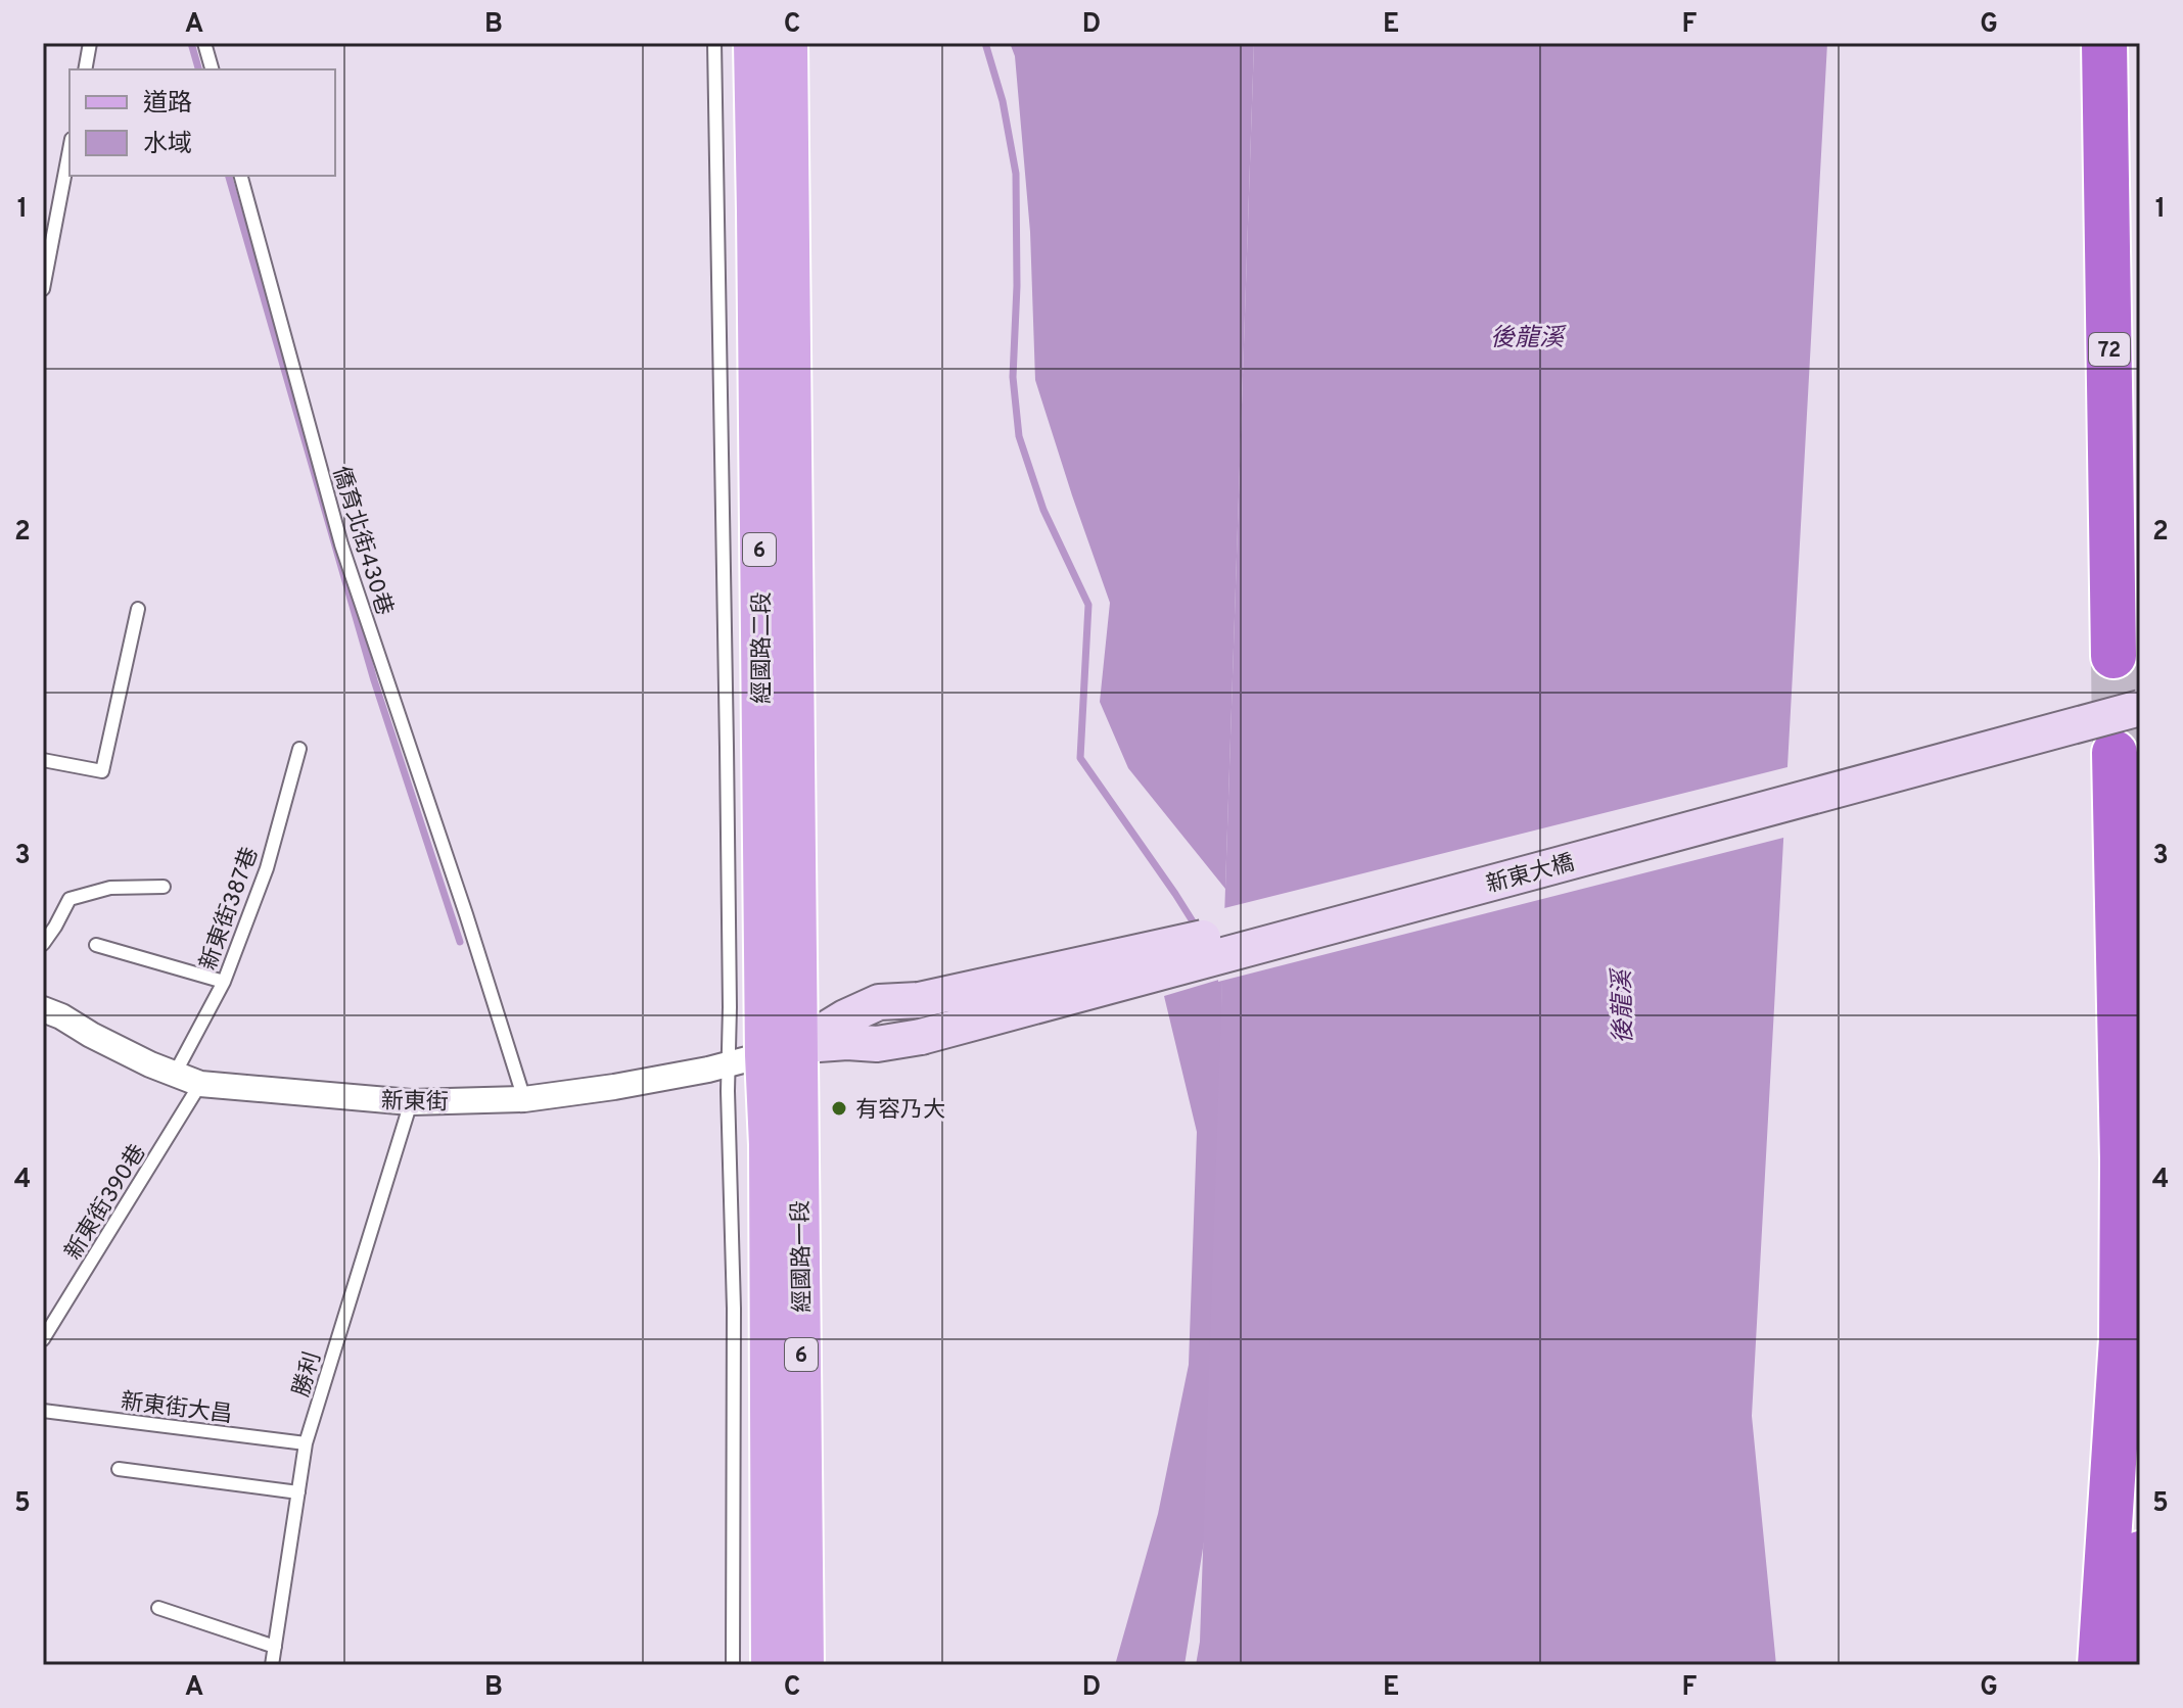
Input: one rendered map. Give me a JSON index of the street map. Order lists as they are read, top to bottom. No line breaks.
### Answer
{"streets":{"highway":["72"],"main road":["6","經國路二段","經國路一段"],"street":["新東大橋","新東街"],"lane":["僑育北街430巷","新東街387巷","新東街390巷","勝利","新東街大昌"]},"crossings":[["72","新東大橋"],["僑育北街430巷","新東街"],["經國路二段","新東大橋"],["經國路二段","新東街"],["經國路二段","經國路一段"],["新東大橋","新東街"],["新東大橋","經國路一段"],["新東街387巷","新東街"],["新東街","新東街390巷"],["新東街","經國路一段"],["新東街","勝利"],["勝利","新東街大昌"]],"water":["後龍溪"],"places":["有容乃大"],"legend":["道路","水域"],"grid":{"columns":["A","B","C","D","E","F","G"],"rows":["1","2","3","4","5"]}}
